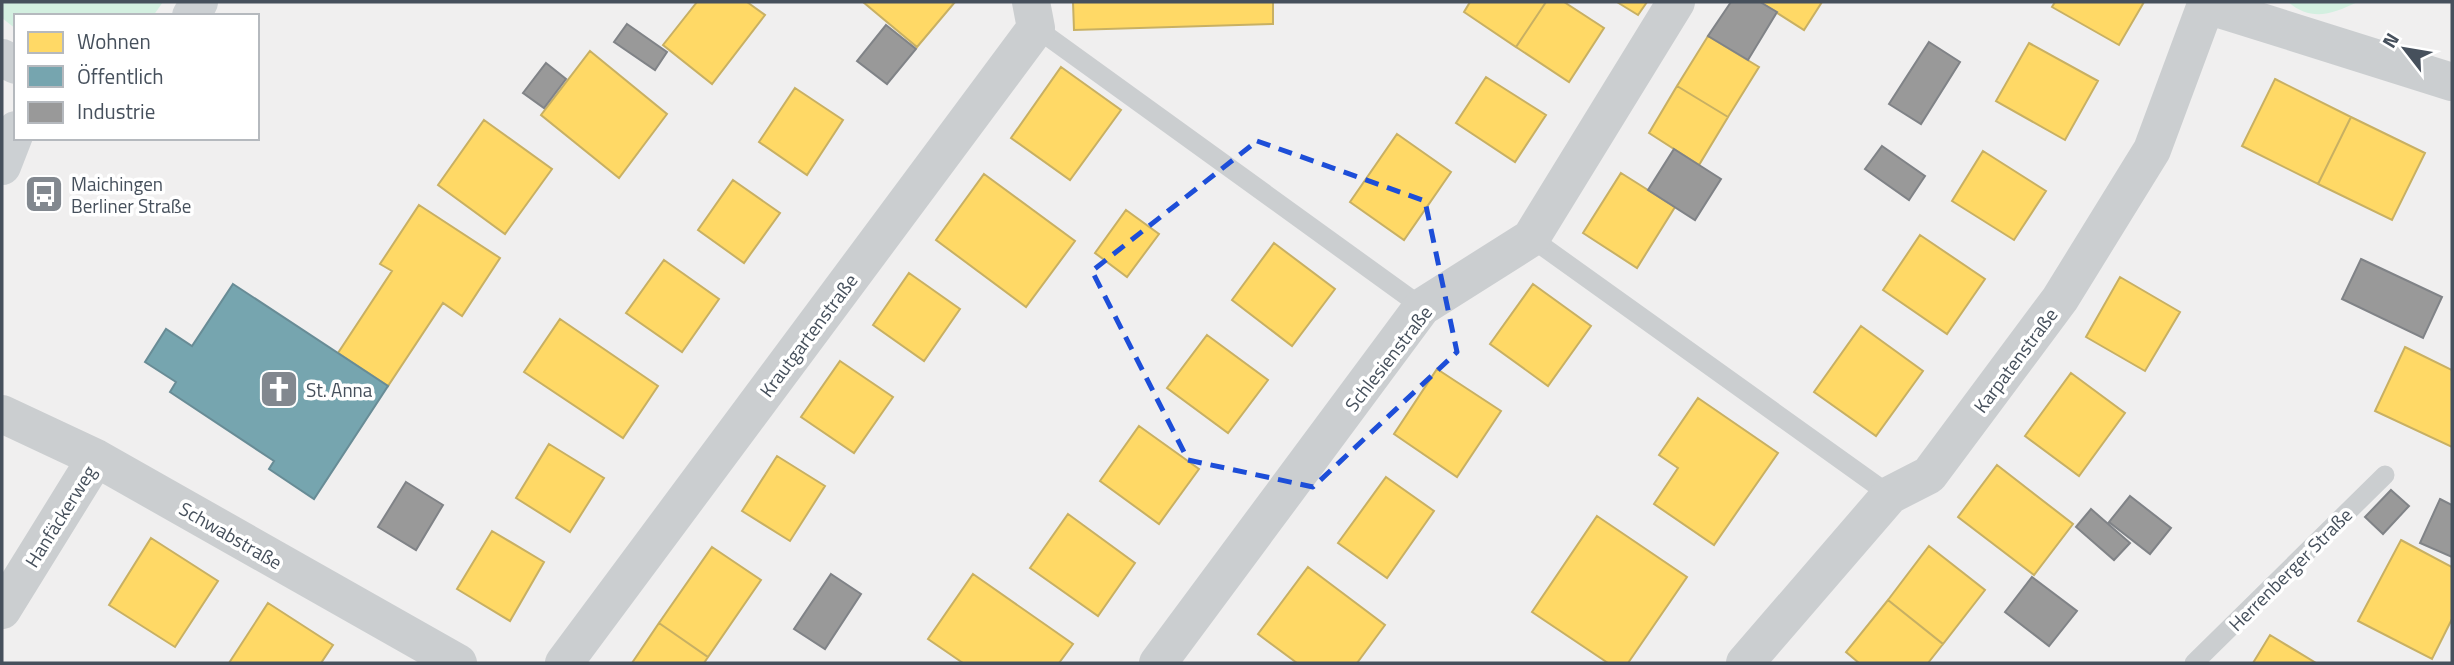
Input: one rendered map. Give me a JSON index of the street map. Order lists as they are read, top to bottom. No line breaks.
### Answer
{"streets":{"street":["Krautgartenstraße","Schlesienstraße","Karpatenstraße","Hanfäckerweg","Schwabstraße"],"lane":["Herrenberger Straße"]},"crossings":[["Hanfäckerweg","Schwabstraße"]],"places":{"bus stop":["Maichingen Berliner Straße"],"church":["St. Anna"]},"legend":["Wohnen","Öffentlich","Industrie"],"north":"top left"}
